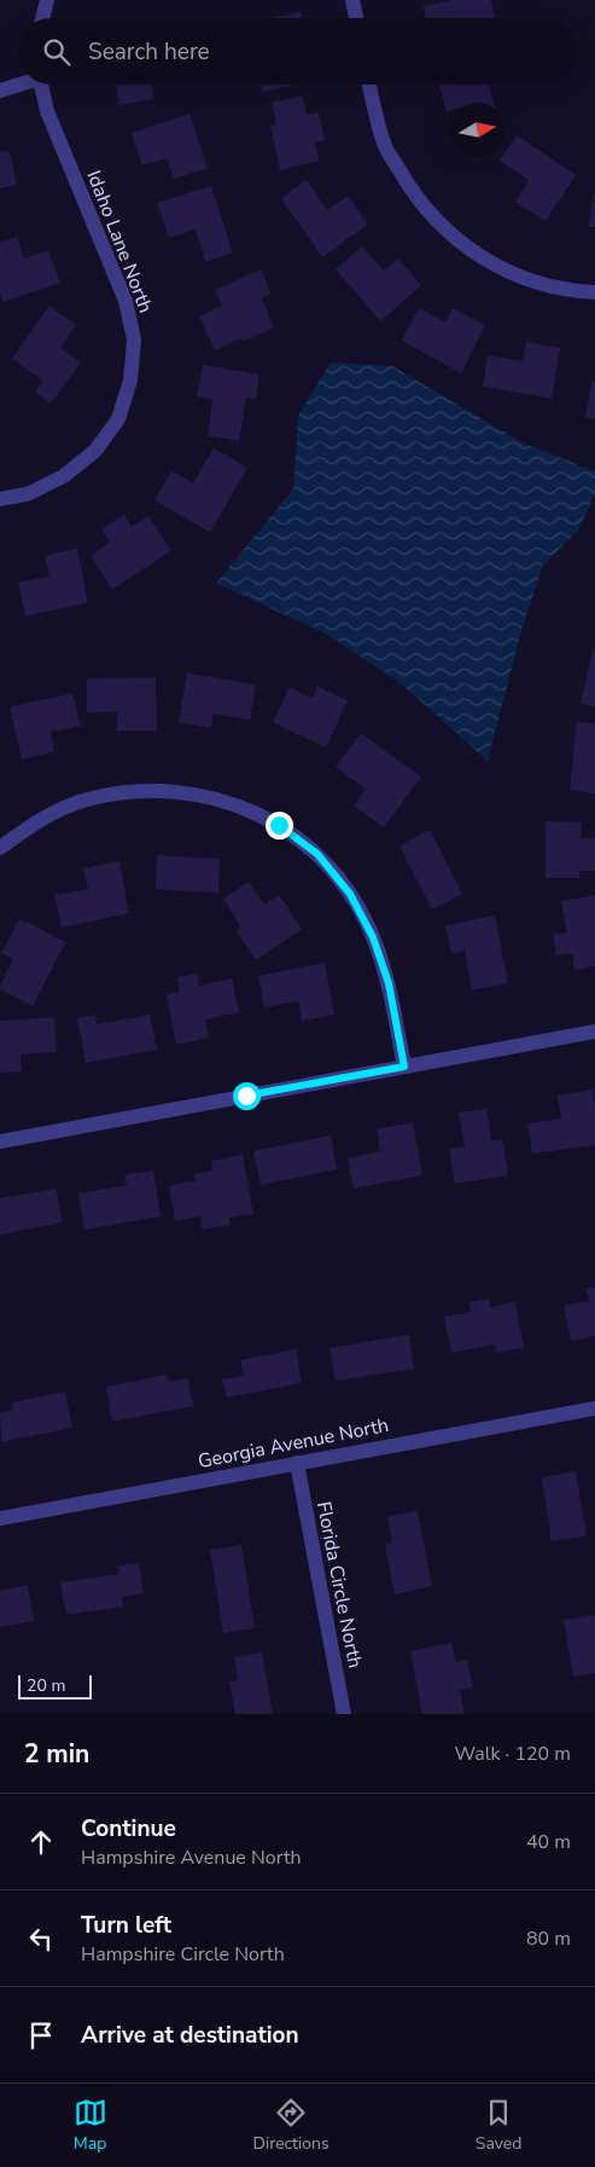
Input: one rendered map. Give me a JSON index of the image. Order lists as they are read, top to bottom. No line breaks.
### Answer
{"streets":{"street":["Idaho Lane North","Georgia Avenue North","Florida Circle North"]},"crossings":[["Georgia Avenue North","Florida Circle North"]],"scale_bar":"20 m","north":"right","page":{"search":"Search here","scale":"20 m","heading":["2 min","Walk · 120 m"],"list":[["Continue","Hampshire Avenue North","40 m"],["Turn left","Hampshire Circle North","80 m"],"Arrive at destination"],"nav":["Map","Directions","Saved"]}}
